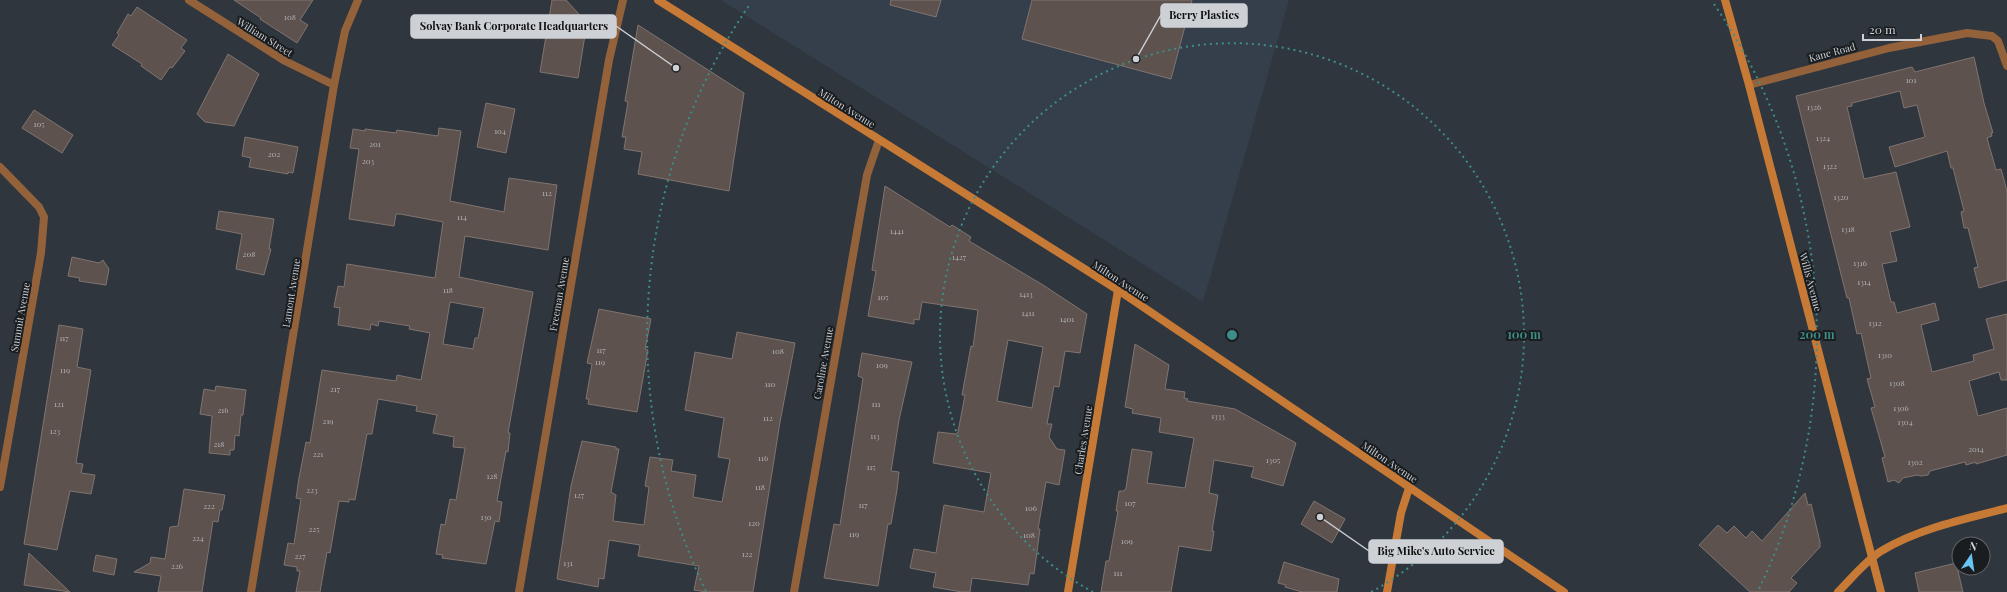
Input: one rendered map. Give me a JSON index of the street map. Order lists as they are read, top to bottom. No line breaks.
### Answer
{"streets":{"main road":["Milton Avenue","Willis Avenue","Charles Avenue"],"street":["William Street","Kane Road","Lamont Avenue","Freeman Avenue","Summit Avenue","Caroline Avenue"]},"crossings":[["William Street","Lamont Avenue"],["Kane Road","Willis Avenue"],["Milton Avenue","Caroline Avenue"],["Milton Avenue","Charles Avenue"]],"places":["Berry Plastics","Solvay Bank Corporate Headquarters","Big Mike's Auto Service"],"house_numbers":["108","101","1326","105","104","1324","201","202","203","1322","112","1320","114","1318","1441","208","1427","1316","1314","118","1413","105","1411","1401","1312","117","117","108","1310","119","109","119","1308","110","217","121","111","1306","216","1333","112","219","1304","123","113","218","2014","221","116","1305","1302","115","128","118","223","127","107","117","222","106","130","120","225","119","108","224","109","122","227","131","226","111"],"scale_bar":"20 m","north":"top","rings":["100 m","200 m"]}
